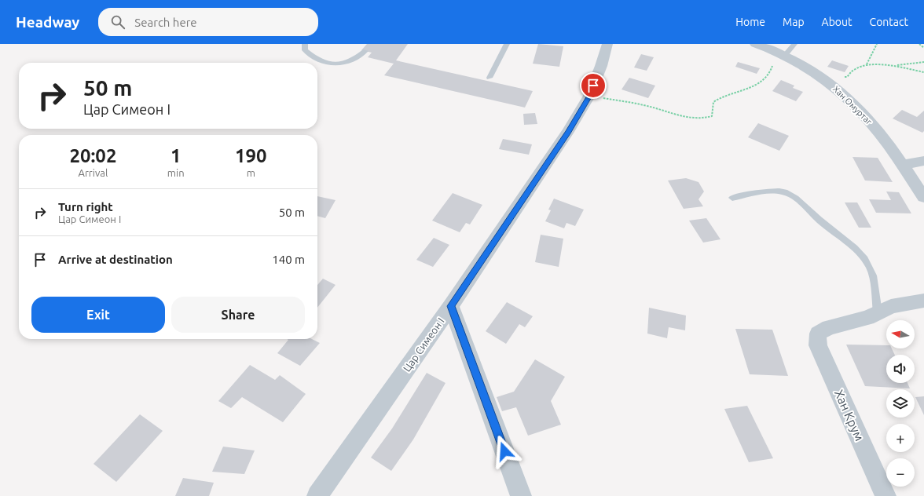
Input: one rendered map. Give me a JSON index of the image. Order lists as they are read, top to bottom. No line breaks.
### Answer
{"streets":{"street":["Хан Омуртаг","Цар Симеон I","Хан Крум"]},"north":"left","page":{"header":"Headway","search":"Search here","nav":["Home","Map","About","Contact"],"turn":["50 m","Цар Симеон I"],"eta":["20:02","Arrival","1","min","190","m"],"list":[{"name":"Turn right","note":"Цар Симеон I","value":"50 m"},{"name":"Arrive at destination","value":"140 m"}],"buttons":["Exit","Share"],"map_buttons":["+","−"]}}
